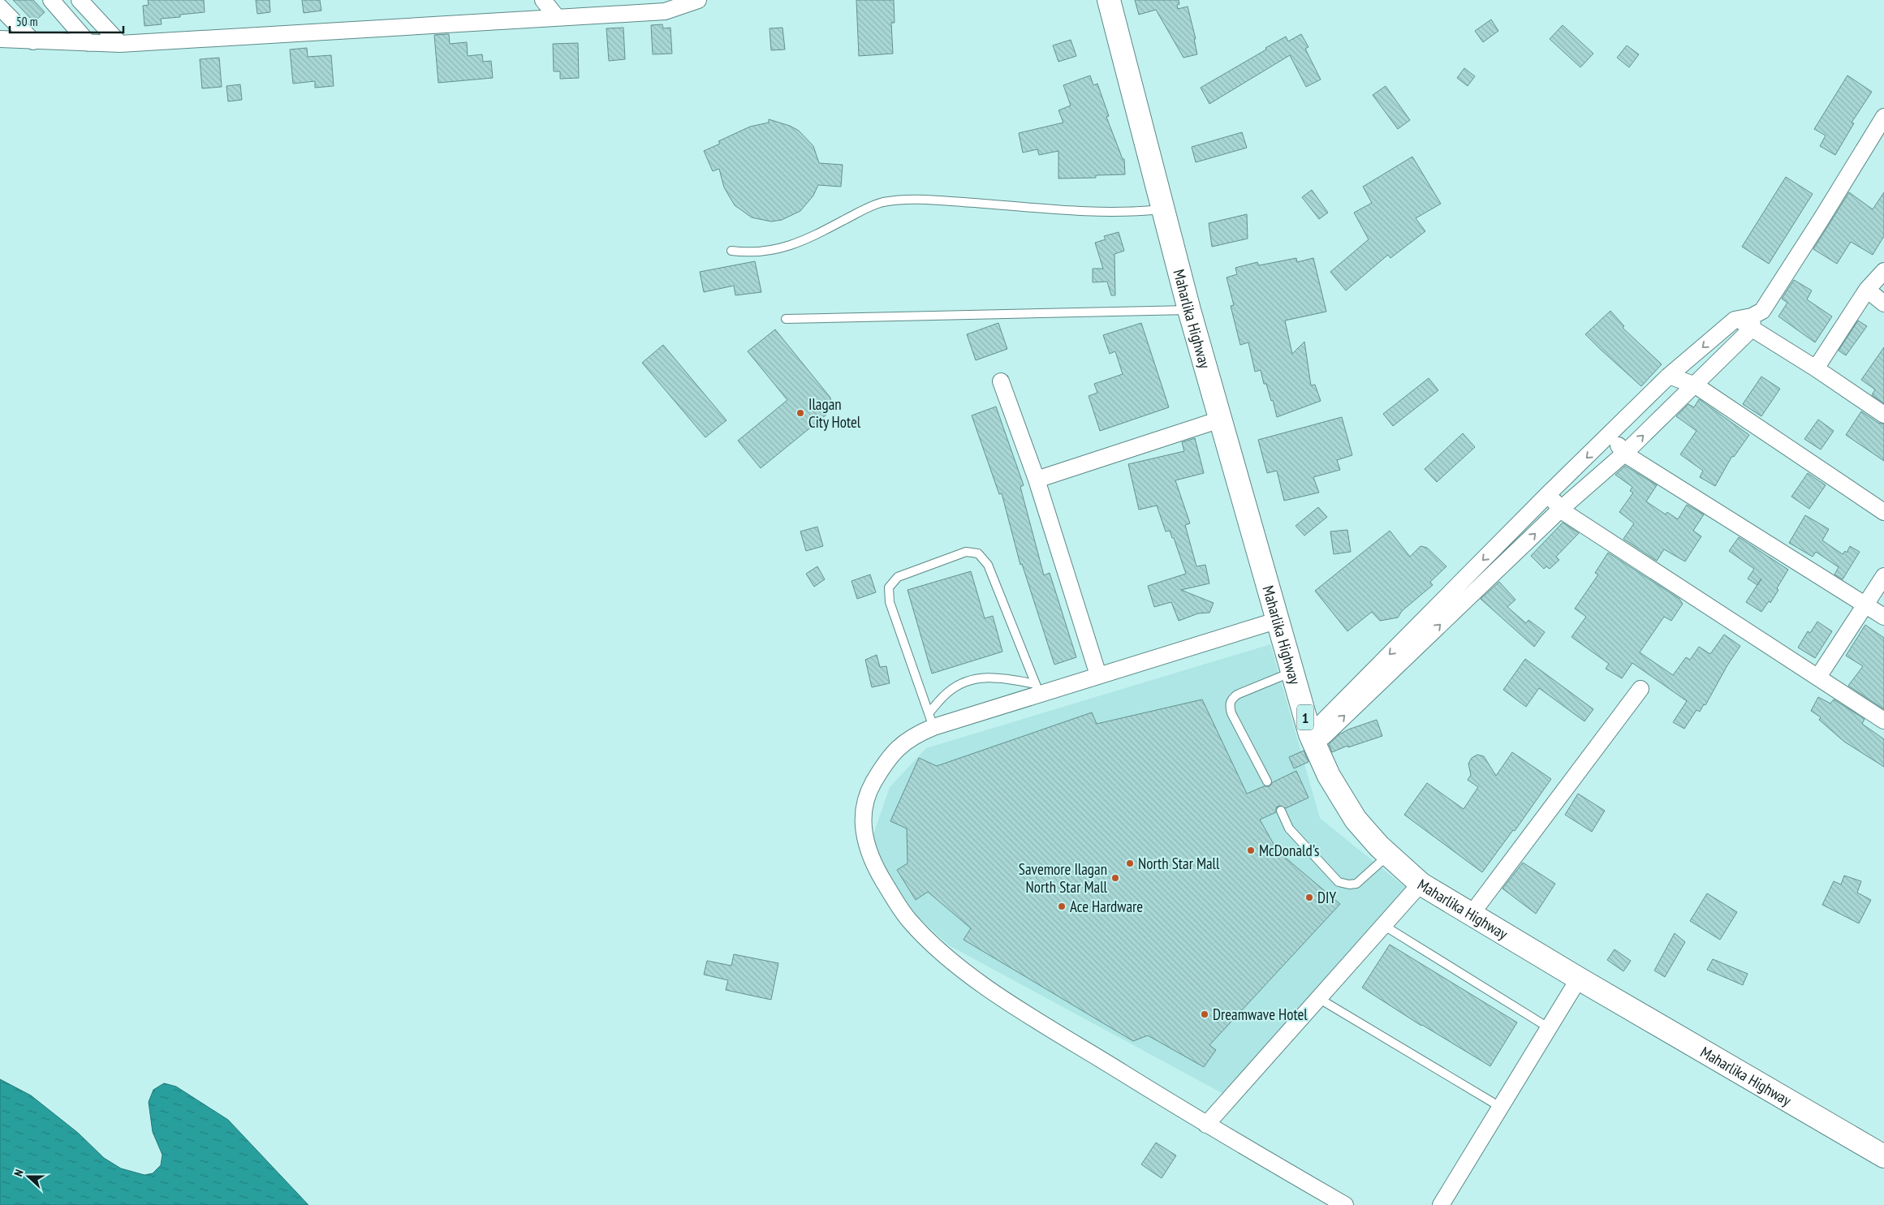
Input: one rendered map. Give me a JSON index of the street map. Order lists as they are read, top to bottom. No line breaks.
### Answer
{"streets":{"highway":["Maharlika Highway","1"]},"places":["Ilagan City Hotel","McDonald's","North Star Mall","Savemore Ilagan North Star Mall","DIY","Ace Hardware","Dreamwave Hotel"],"scale_bar":"50 m","north":"left"}
